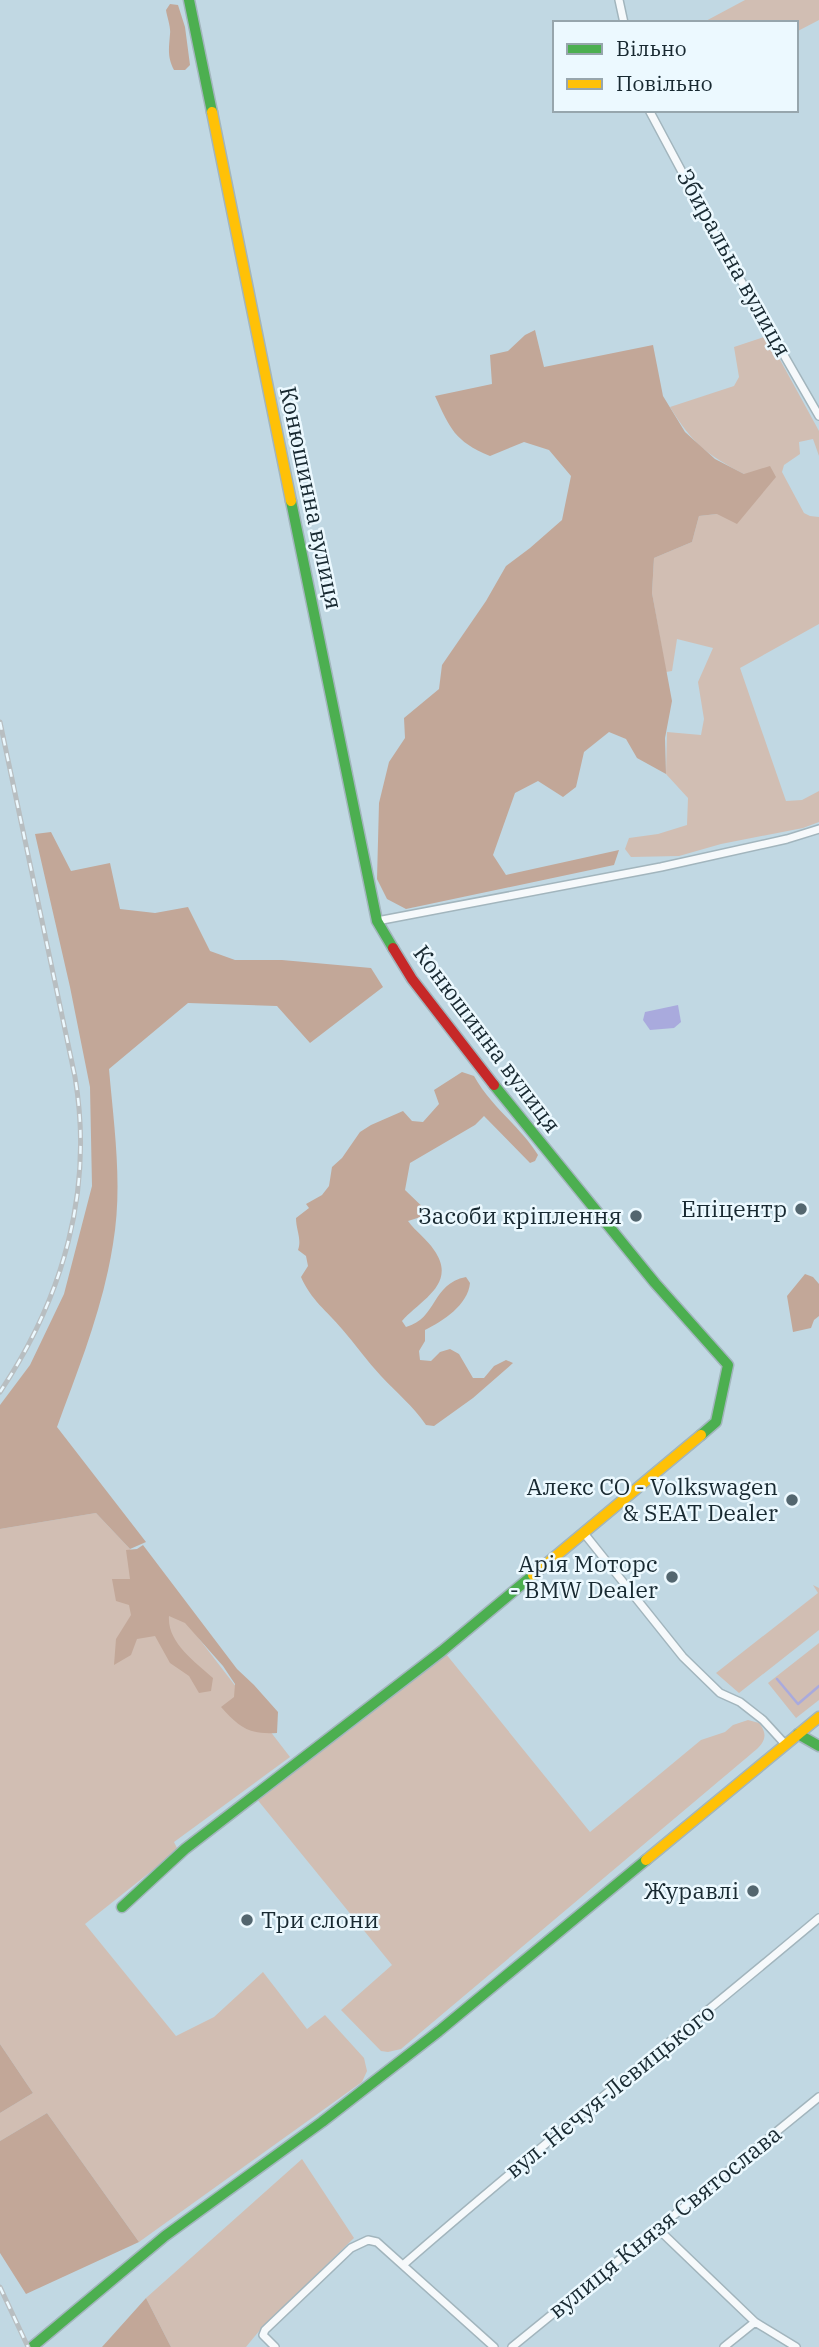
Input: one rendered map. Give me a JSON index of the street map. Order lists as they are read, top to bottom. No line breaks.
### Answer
{"streets":{"main road":["Конюшинна вулиця"],"street":["Збиральна вулиця","вул. Нечуя-Левицького","вулиця Князя Святослава"]},"places":["Епіцентр","Засоби кріплення","Алекс CO - Volkswagen & SEAT Dealer","Арія Моторс - BMW Dealer","Журавлі","Три слони"],"legend":["Вільно","Повільно"]}
